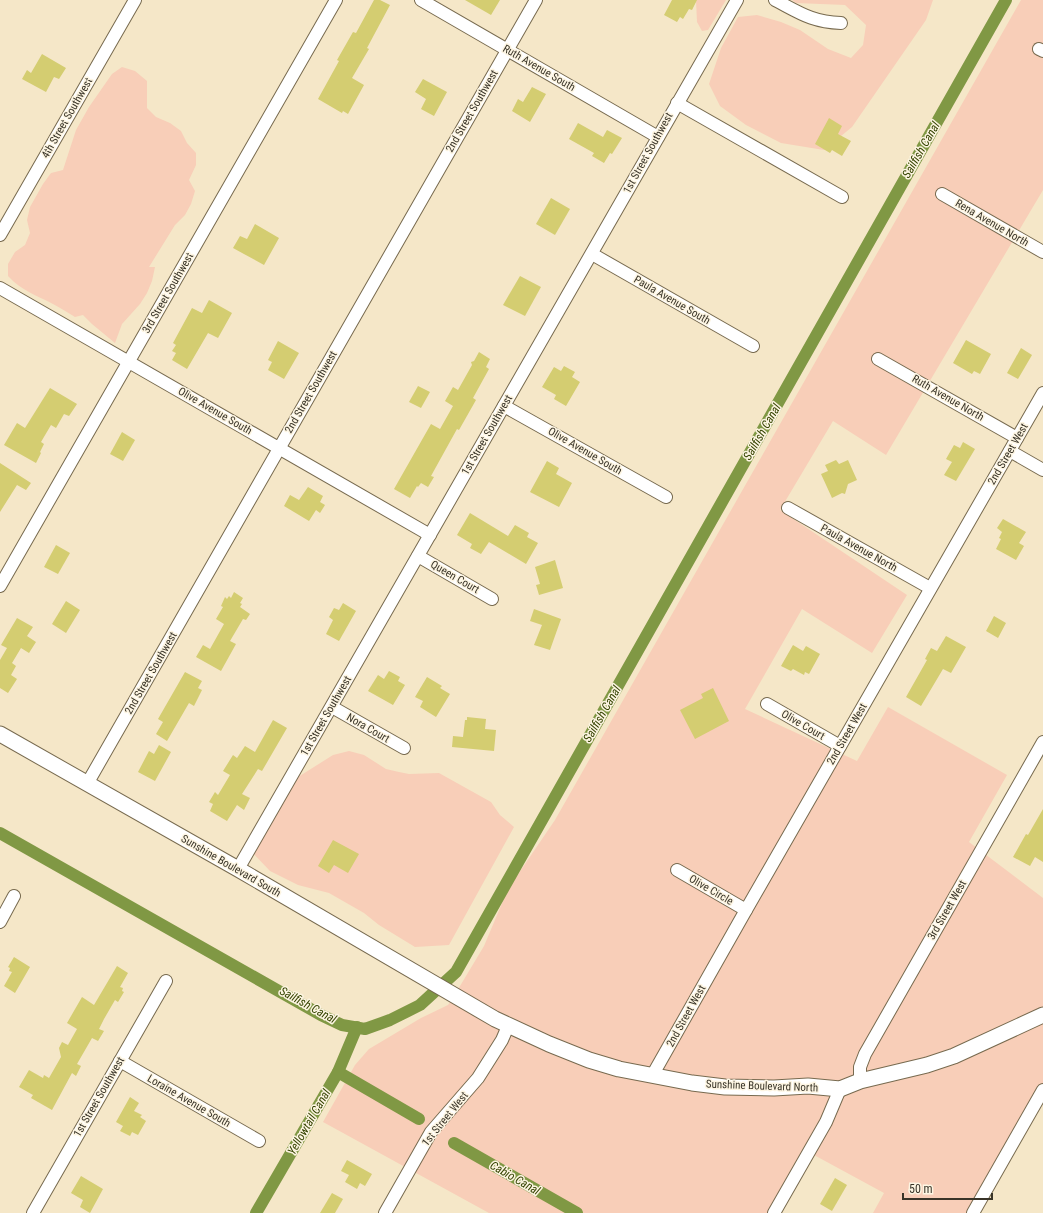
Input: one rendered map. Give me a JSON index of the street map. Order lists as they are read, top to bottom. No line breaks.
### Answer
{"streets":{"street":["Ruth Avenue South","2nd Street Southwest","4th Street Southwest","1st Street Southwest","Rena Avenue North","3rd Street Southwest","Paula Avenue South","Ruth Avenue North","Olive Avenue South","2nd Street West","Paula Avenue North","Queen Court","Olive Court","Nora Court","Sunshine Boulevard South","Olive Circle","3rd Street West","Sunshine Boulevard North","Loraine Avenue South","1st Street West"]},"crossings":[["Ruth Avenue South","2nd Street Southwest"],["Ruth Avenue South","1st Street Southwest"],["2nd Street Southwest","Olive Avenue South"],["2nd Street Southwest","Sunshine Boulevard South"],["1st Street Southwest","Paula Avenue South"],["1st Street Southwest","Olive Avenue South"],["1st Street Southwest","Queen Court"],["1st Street Southwest","Nora Court"],["1st Street Southwest","Sunshine Boulevard South"],["1st Street Southwest","Loraine Avenue South"],["3rd Street Southwest","Olive Avenue South"],["Ruth Avenue North","2nd Street West"],["2nd Street West","Paula Avenue North"],["2nd Street West","Olive Court"],["2nd Street West","Olive Circle"],["2nd Street West","Sunshine Boulevard North"],["Sunshine Boulevard South","Sunshine Boulevard North"],["3rd Street West","Sunshine Boulevard North"],["Sunshine Boulevard North","1st Street West"]],"water":["Sailfish Canal","Yellowtail Canal","Cabio Canal"],"scale_bar":"50 m"}
